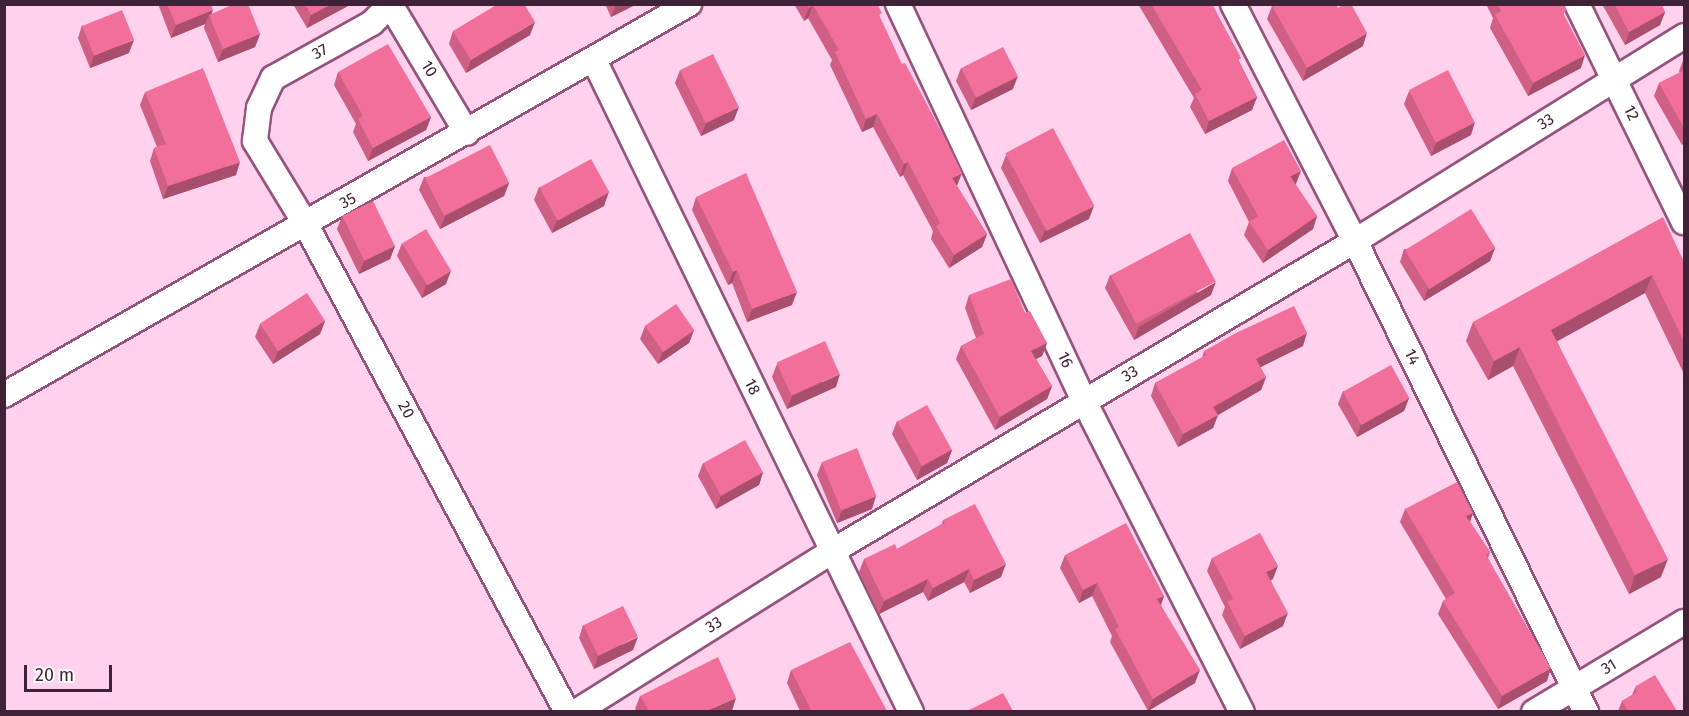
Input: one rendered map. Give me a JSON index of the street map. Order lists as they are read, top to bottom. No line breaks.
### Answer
{"streets":{"street":["37","10","12","33","35","14","16","18","20","31"]},"crossings":[["37","10"],["37","20"],["10","35"],["12","33"],["33","14"],["33","16"],["33","18"],["35","18"],["35","20"],["14","31"]],"scale_bar":"20 m"}
